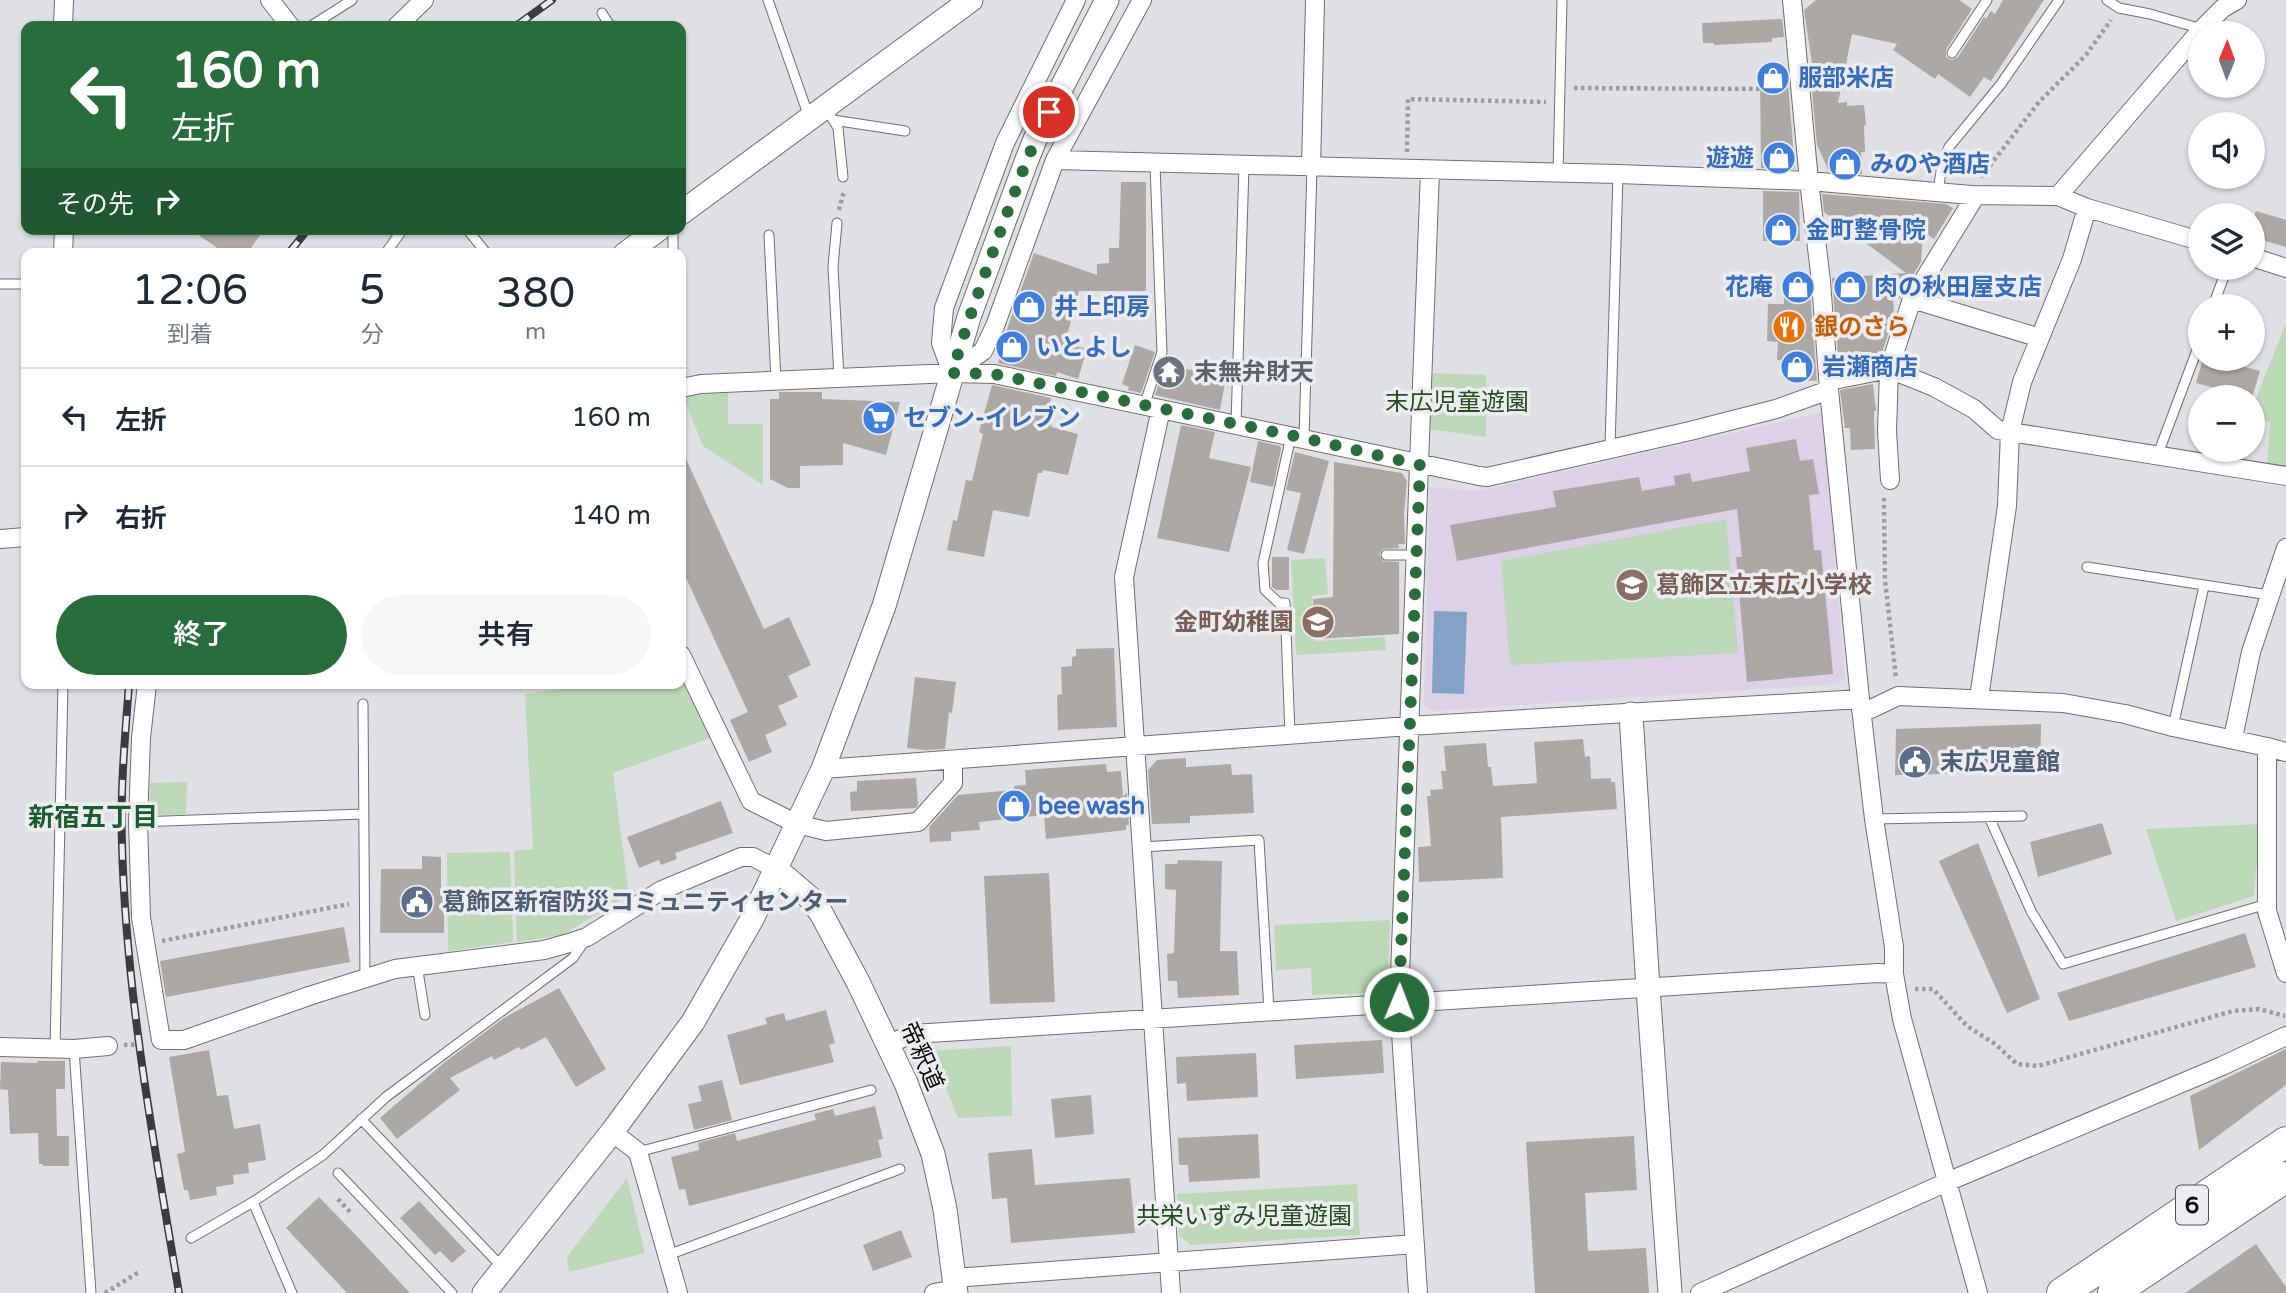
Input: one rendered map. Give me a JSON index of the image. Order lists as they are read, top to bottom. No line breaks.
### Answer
{"streets":{"highway":["6"],"street":["帝釈道"]},"districts":["新宿五丁目"],"parks":["末広児童遊園","共栄いずみ児童遊園"],"places":{"shop":["服部米店","遊遊","みのや酒店","金町整骨院","花庵","肉の秋田屋支店","井上印房","いとよし","岩瀬商店","bee wash"],"restaurant":["銀のさら"],"temple":["末無弁財天"],"supermarket":["セブン-イレブン"],"school or university":["葛飾区立末広小学校","金町幼稚園"],"public building":["末広児童館","葛飾区新宿防災コミュニティセンター"]},"north":"top","page":{"map_buttons":["+","−"],"turn":["160 m","左折"],"then":"その先","eta":["12:06","到着","5","分","380","m"],"list":[{"name":"左折","value":"160 m"},{"name":"右折","value":"140 m"}],"buttons":["終了","共有"]}}
